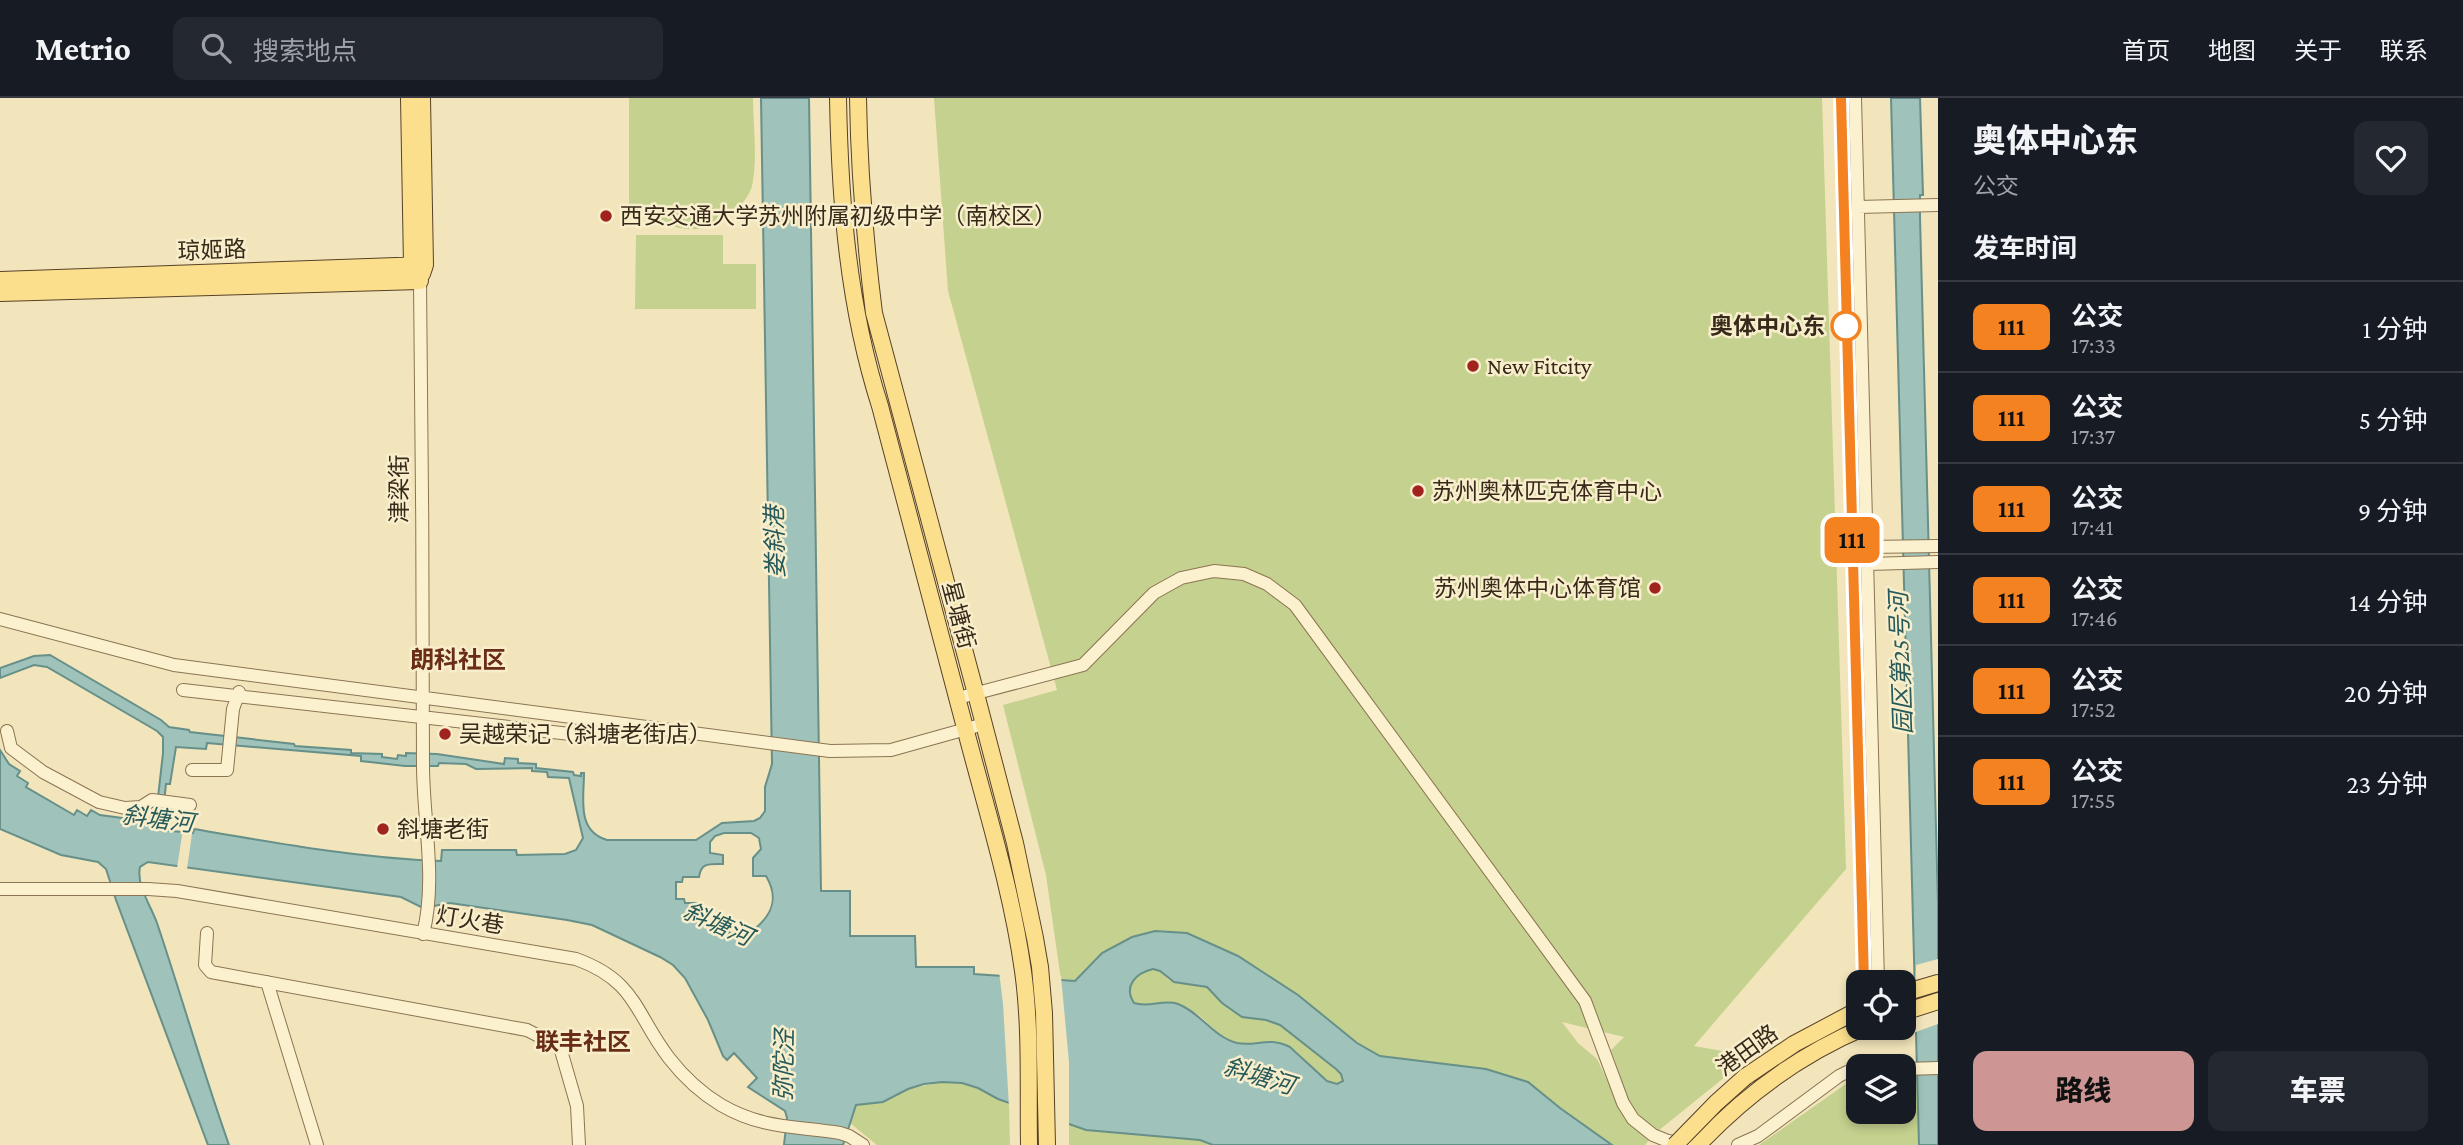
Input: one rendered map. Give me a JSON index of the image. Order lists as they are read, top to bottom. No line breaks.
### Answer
{"streets":{"main road":["琼姬路","津梁街","星塘街","港田路"],"street":["灯火巷"]},"crossings":[["琼姬路","津梁街"],["津梁街","灯火巷"]],"districts":["朗科社区","联丰社区"],"water":["娄斜港","园区第25号河","斜塘河","弥陀泾"],"places":["西安交通大学苏州附属初级中学（南校区）","奥体中心东","New Fitcity","苏州奥林匹克体育中心","苏州奥体中心体育馆","吴越荣记（斜塘老街店）","斜塘老街"],"lines":["bus line 111"],"page":{"header":"Metrio","search":"搜索地点","nav":["首页","地图","关于","联系"],"on_map":"111","heading":[["奥体中心东","公交"],"发车时间"],"list":[{"mark":"111","name":"公交","note":"17:33","value":"1 分钟"},{"mark":"111","name":"公交","note":"17:37","value":"5 分钟"},{"mark":"111","name":"公交","note":"17:41","value":"9 分钟"},{"mark":"111","name":"公交","note":"17:46","value":"14 分钟"},{"mark":"111","name":"公交","note":"17:52","value":"20 分钟"},{"mark":"111","name":"公交","note":"17:55","value":"23 分钟"}],"buttons":["路线","车票"]}}
